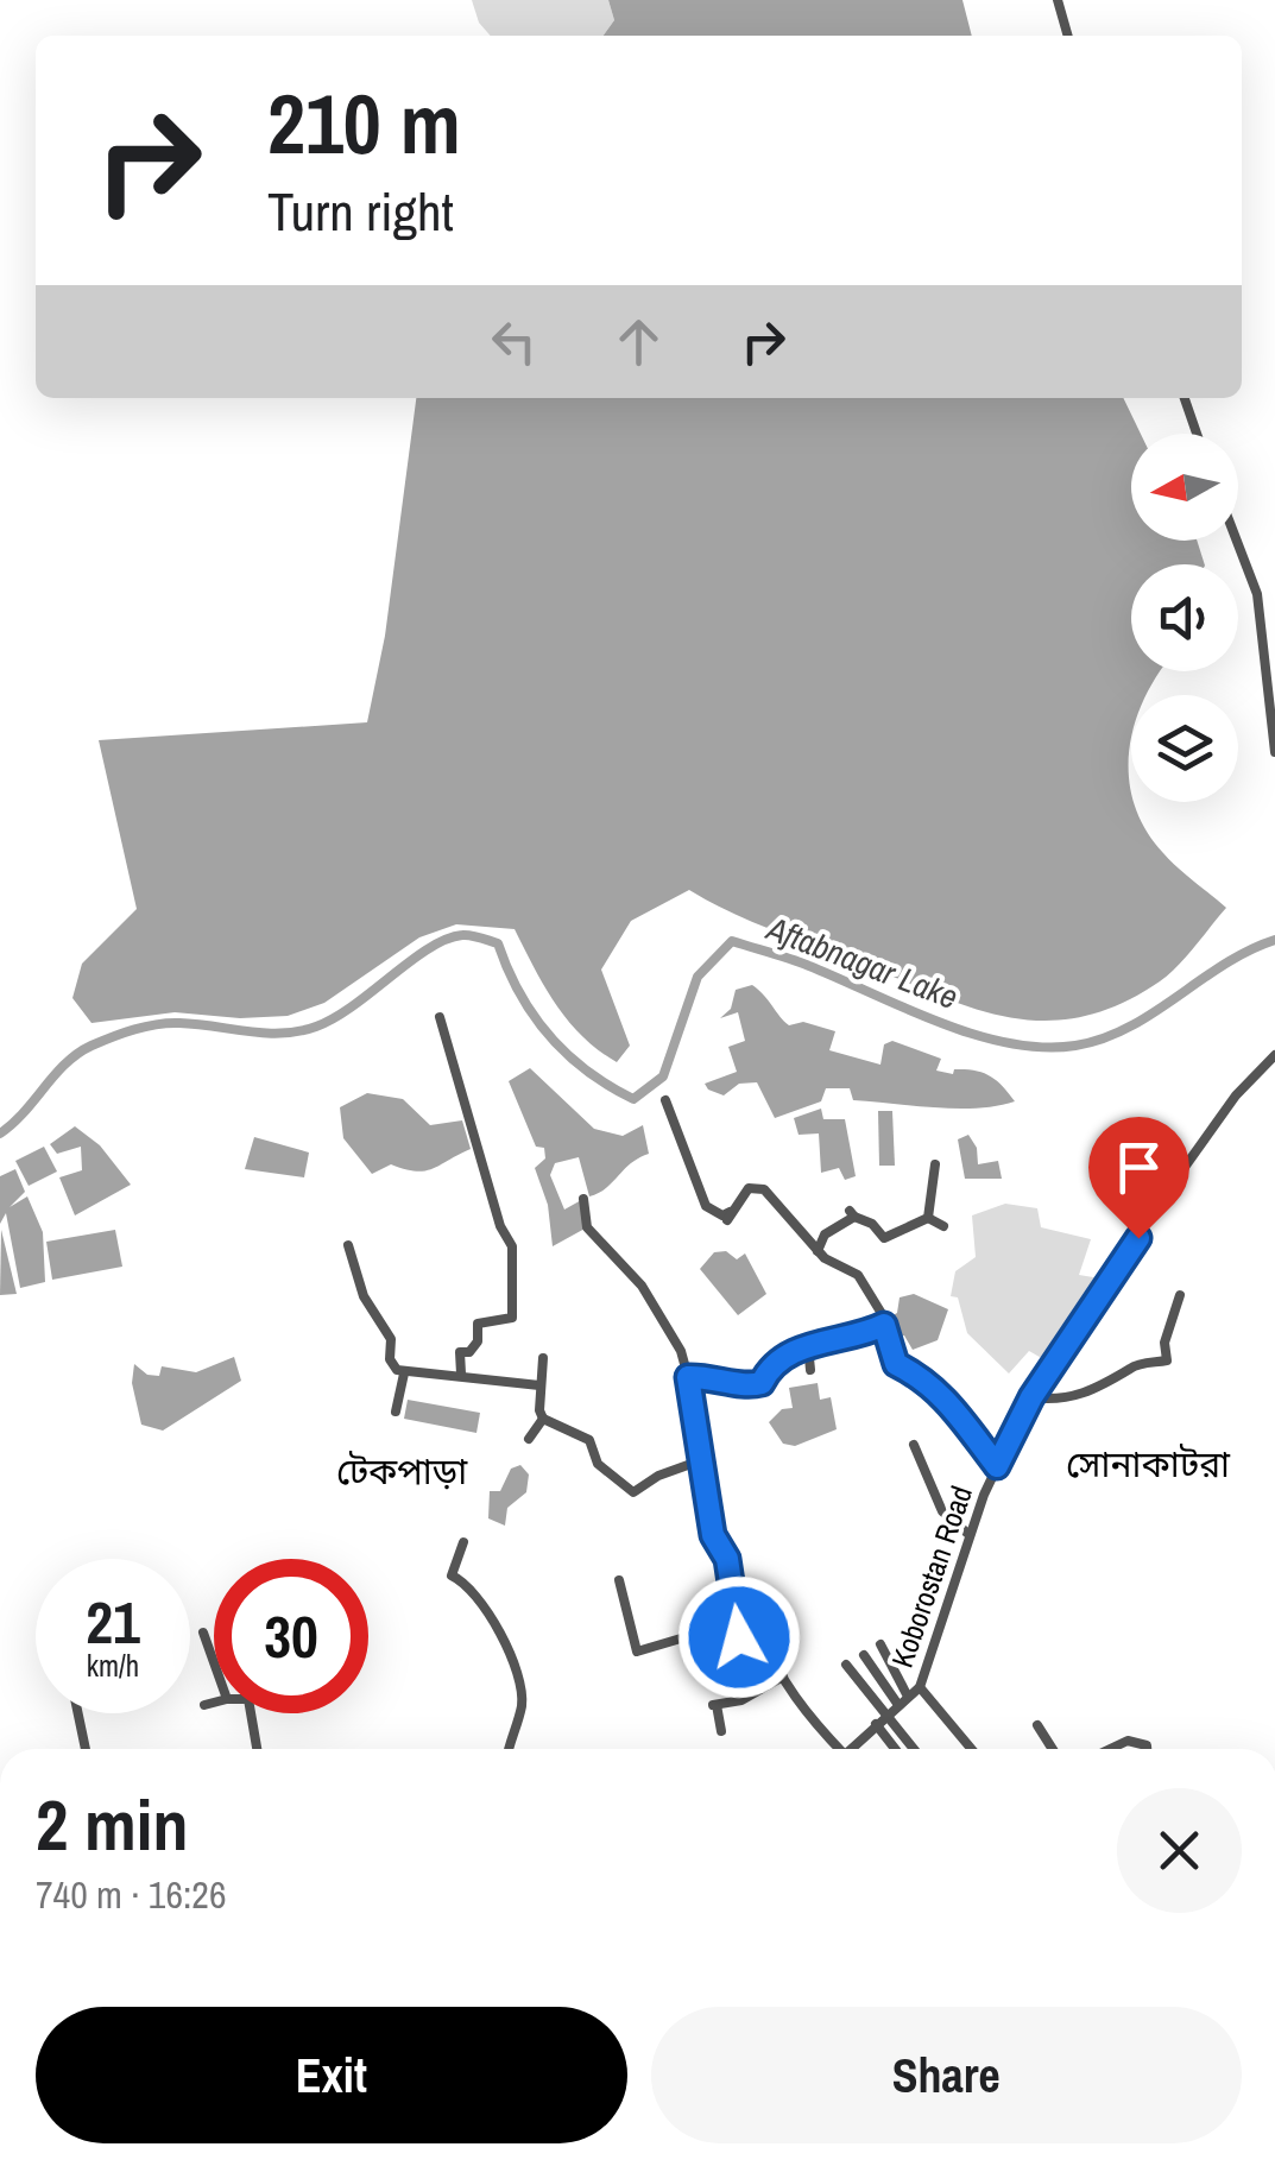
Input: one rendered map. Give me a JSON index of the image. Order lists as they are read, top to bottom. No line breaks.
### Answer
{"streets":{"street":["Koborostan Road"]},"districts":["সোনাকাটরা","টেকপাড়া"],"water":["Aftabnagar Lake"],"north":"left","page":{"turn":["210 m","Turn right"],"speed":"21 km/h","limit":"30","heading":["2 min","740 m · 16:26"],"buttons":["Exit","Share"]}}
